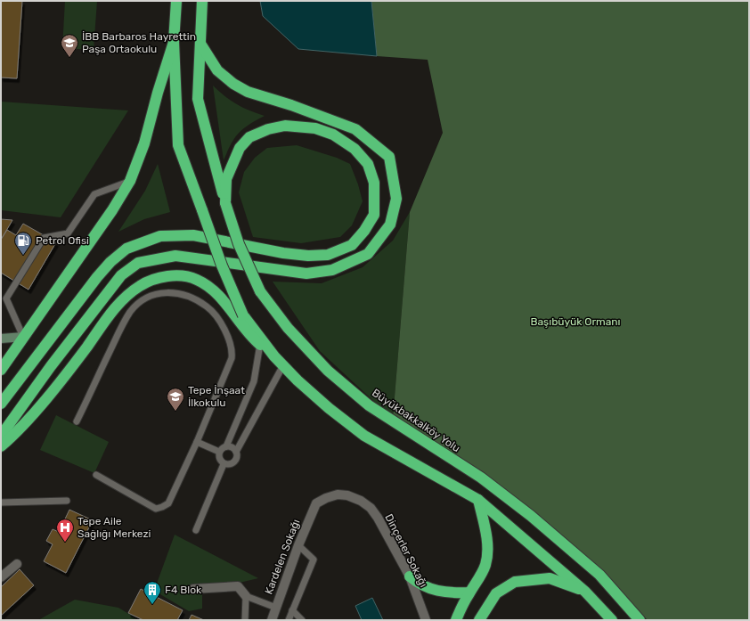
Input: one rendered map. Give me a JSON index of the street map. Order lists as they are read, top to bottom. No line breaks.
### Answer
{"streets":{"highway":["Büyükbakkalköy Yolu"],"street":["Dinçerler Sokağı","Kardelen Sokağı"]},"crossings":[["Dinçerler Sokağı","Kardelen Sokağı"]],"parks":["Başıbüyük Ormanı"],"places":{"school or university":["İBB Barbaros Hayrettin Paşa Ortaokulu","Tepe İnşaat İlkokulu"],"fuel station":["Petrol Ofisi"],"hospital":["Tepe Aile Sağlığı Merkezi"],"building":["F4 Blok"]}}
